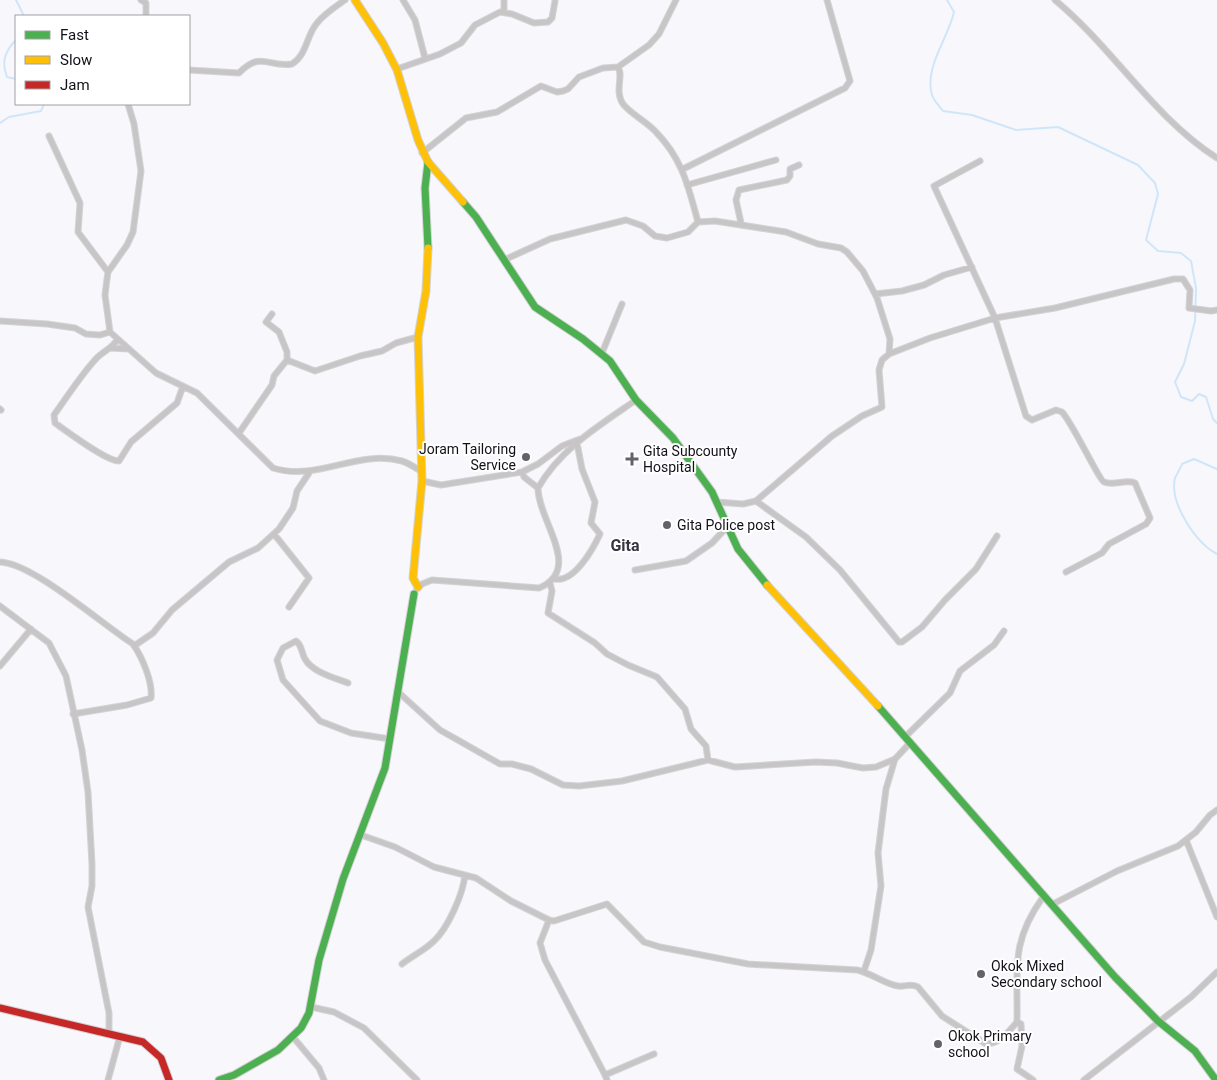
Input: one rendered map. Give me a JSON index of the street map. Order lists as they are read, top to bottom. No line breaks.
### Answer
{"districts":["Gita"],"places":{"other":["Joram Tailoring Service","Gita Police post","Okok Mixed Secondary school","Okok Primary school"],"health":["Gita Subcounty Hospital"]},"legend":["Fast","Slow","Jam"]}
